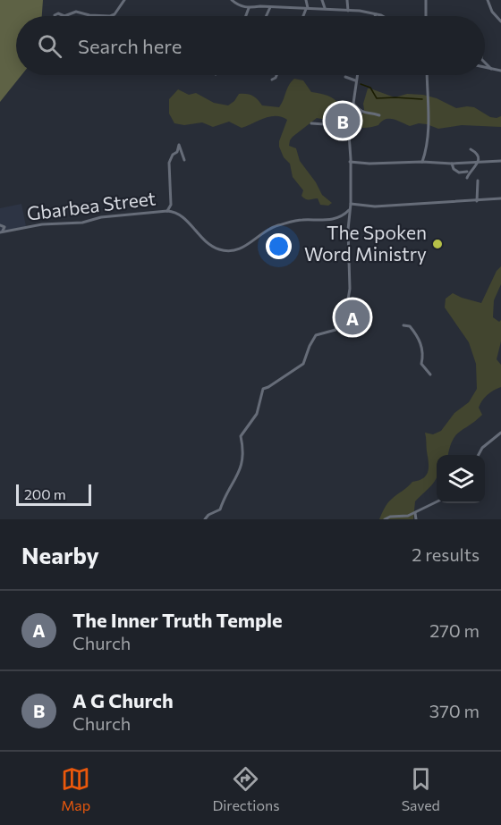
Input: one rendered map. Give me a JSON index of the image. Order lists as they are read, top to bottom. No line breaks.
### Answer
{"streets":{"street":["Gbarbea Street"]},"places":["The Spoken Word Ministry"],"scale_bar":"200 m","page":{"search":"Search here","pins":["B","A"],"scale":"200 m","heading":["Nearby","2 results"],"list":[{"mark":"A","name":"The Inner Truth Temple","note":"Church","value":"270 m"},{"mark":"B","name":"A G Church","note":"Church","value":"370 m"}],"nav":["Map","Directions","Saved"]}}
